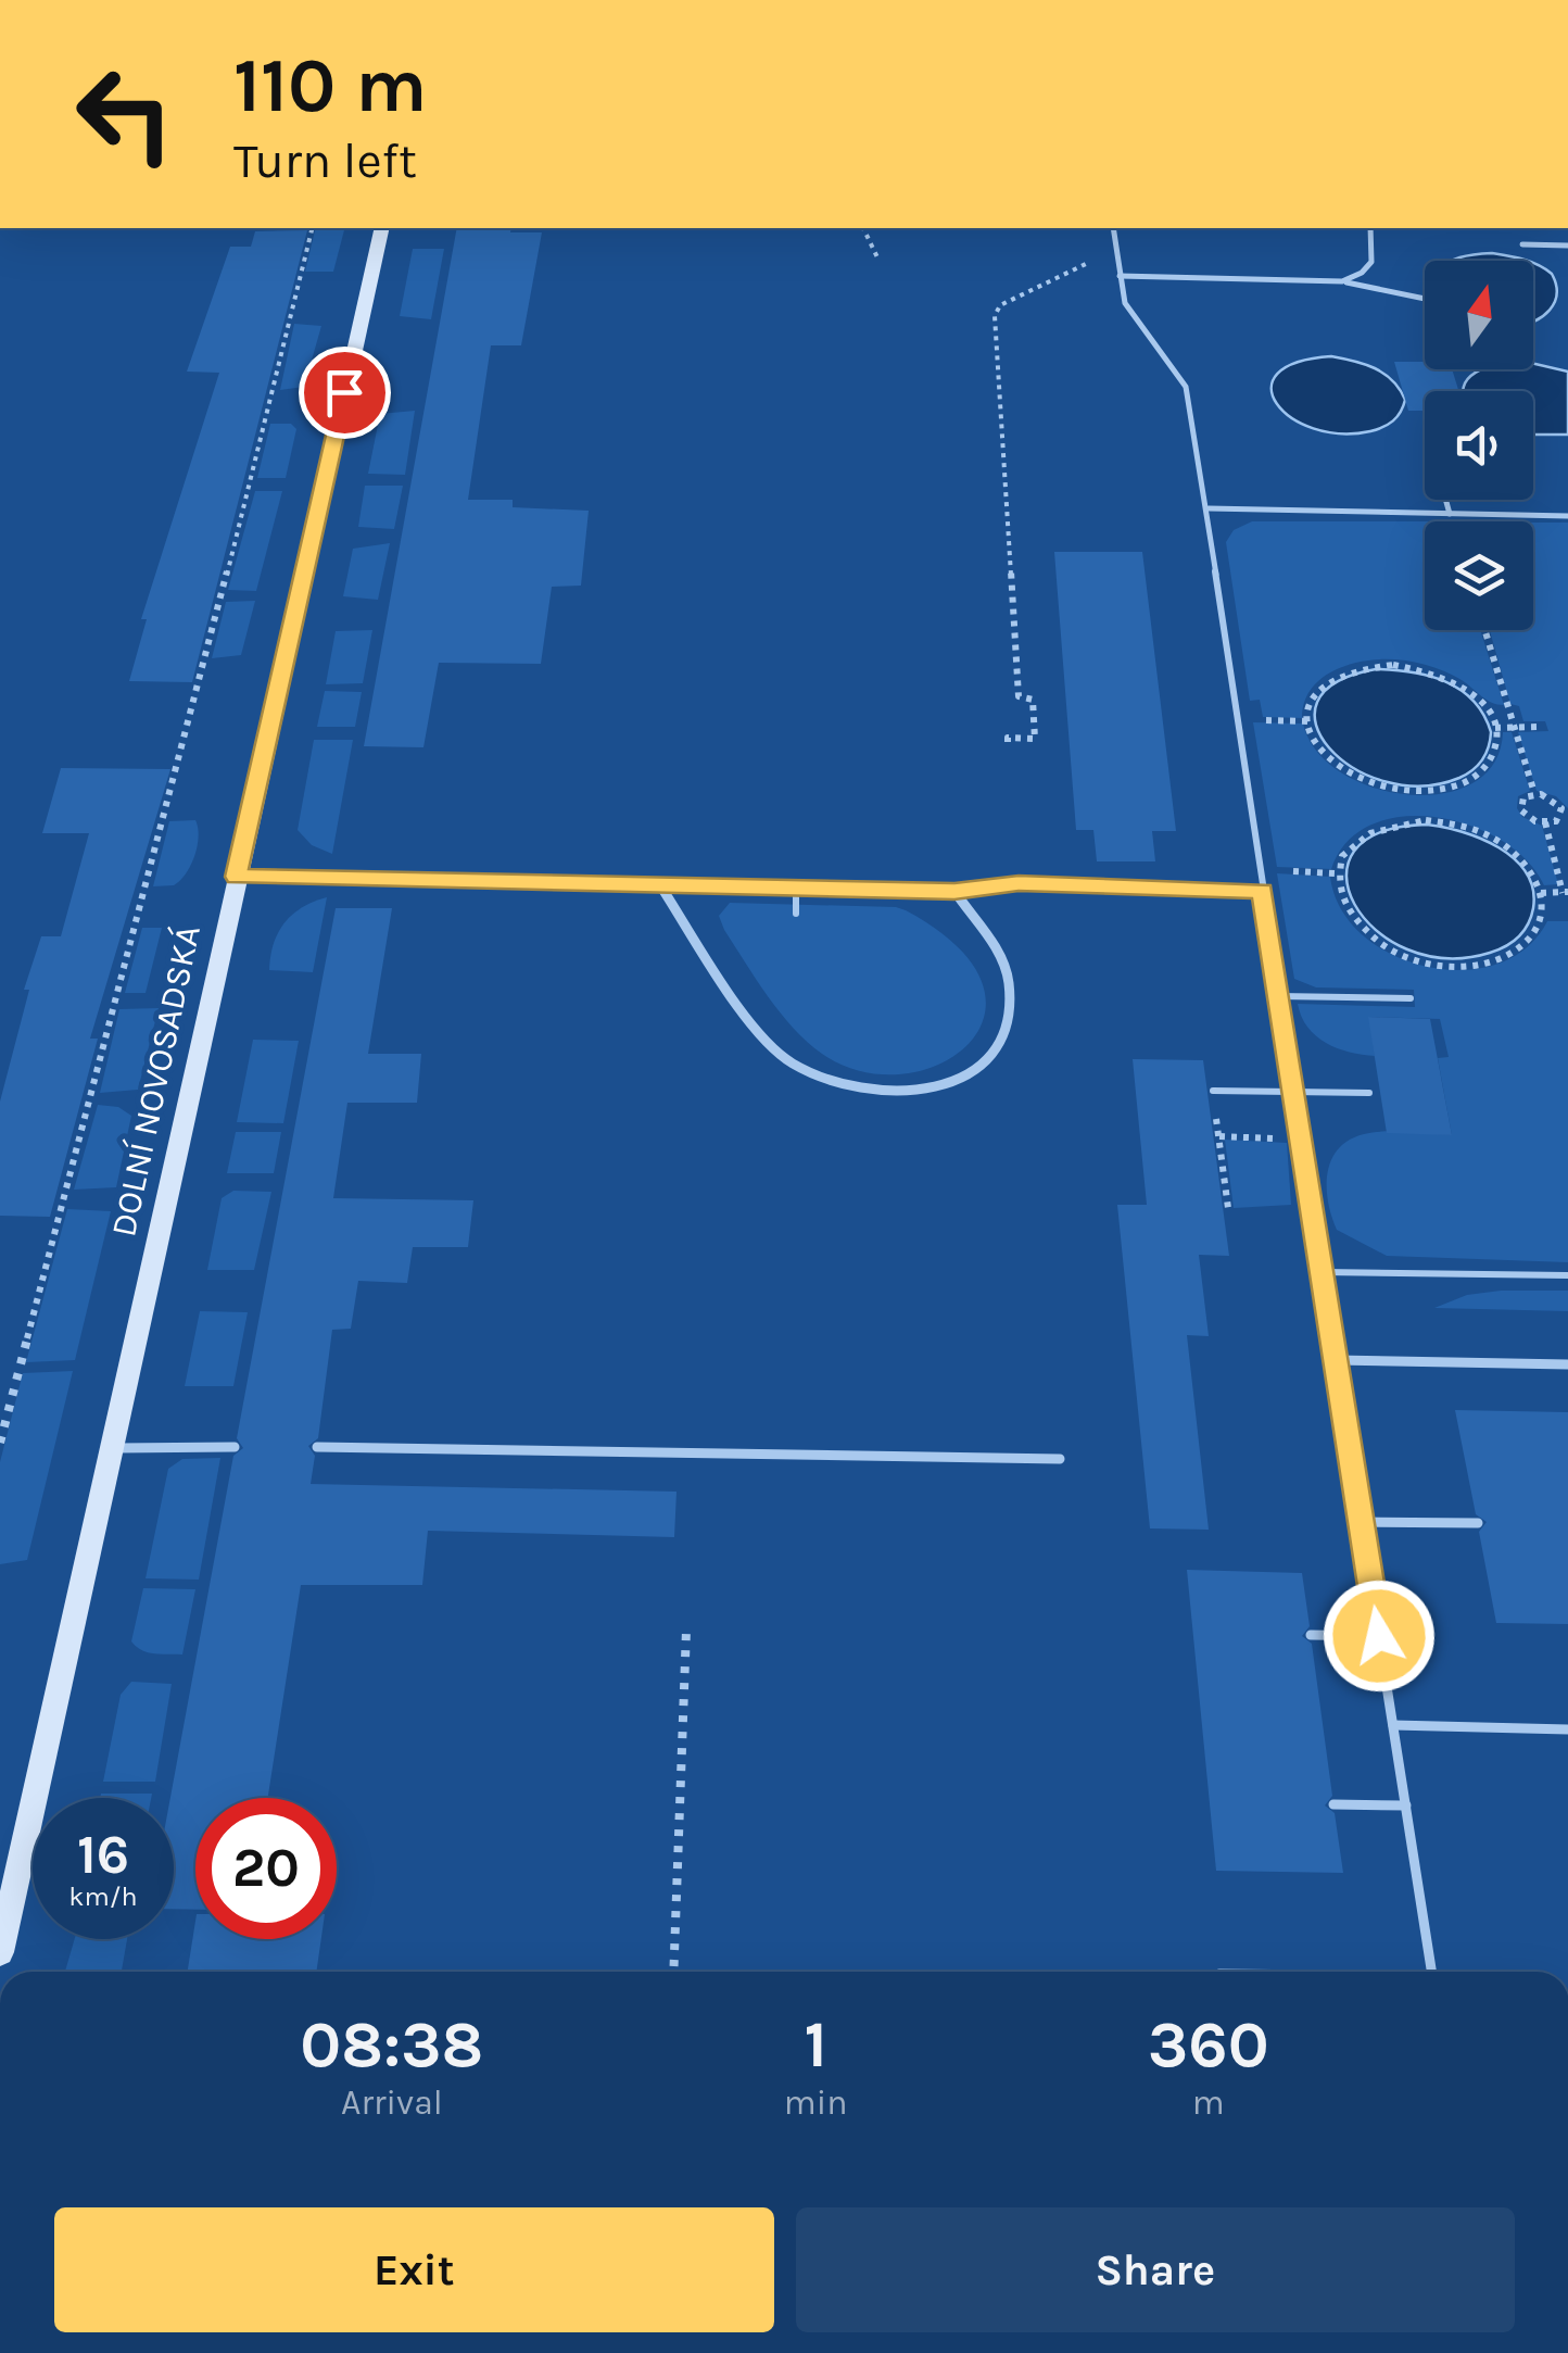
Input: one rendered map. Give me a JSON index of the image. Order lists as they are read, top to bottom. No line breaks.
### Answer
{"streets":{"main road":["DOLNÍ NOVOSADSKÁ"]},"north":"top","page":{"turn":["110 m","Turn left"],"speed":"16 km/h","limit":"20","eta":["08:38","Arrival","1","min","360","m"],"buttons":["Exit","Share"]}}
